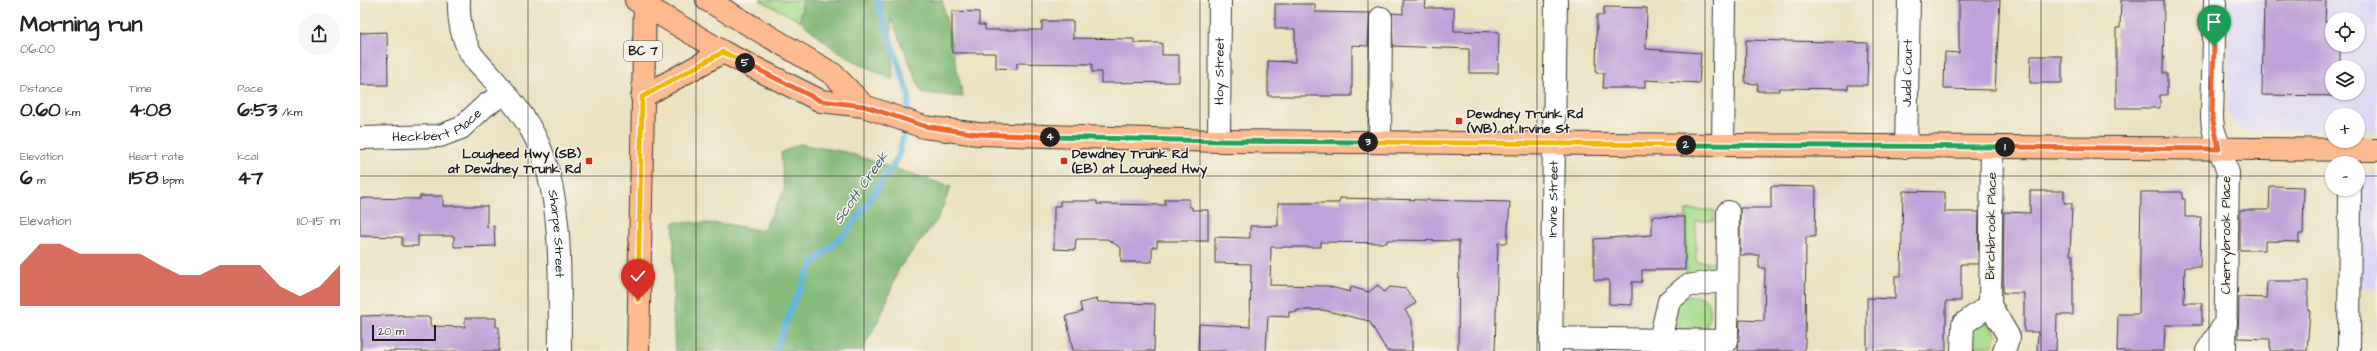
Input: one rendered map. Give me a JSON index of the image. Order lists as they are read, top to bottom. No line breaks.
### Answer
{"streets":{"main road":["BC 7"],"street":["Hoy Street","Judd Court","Heckbert Place","Irvine Street","Birchbrook Place","Sharpe Street","Cherrybrook Place"]},"crossings":[["Heckbert Place","Sharpe Street"]],"water":["Scott Creek"],"places":{"transit":["Dewdney Trunk Rd (WB) at Irvine St","Lougheed Hwy (SB) at Dewdney Trunk Rd","Dewdney Trunk Rd (EB) at Lougheed Hwy"]},"scale_bar":"20 m","page":{"heading":["Morning run","06:00"],"map_buttons":["+","−"],"pins":["5","4","3","2","1"],"stats":[["Distance","0.60 km"],["Time","4:08"],["Pace","6:53 /km"],["Elevation","6 m"],["Heart rate","158 bpm"],["kcal","47"]],"chart":["Elevation","110–115 m"],"scale":"20 m"}}
